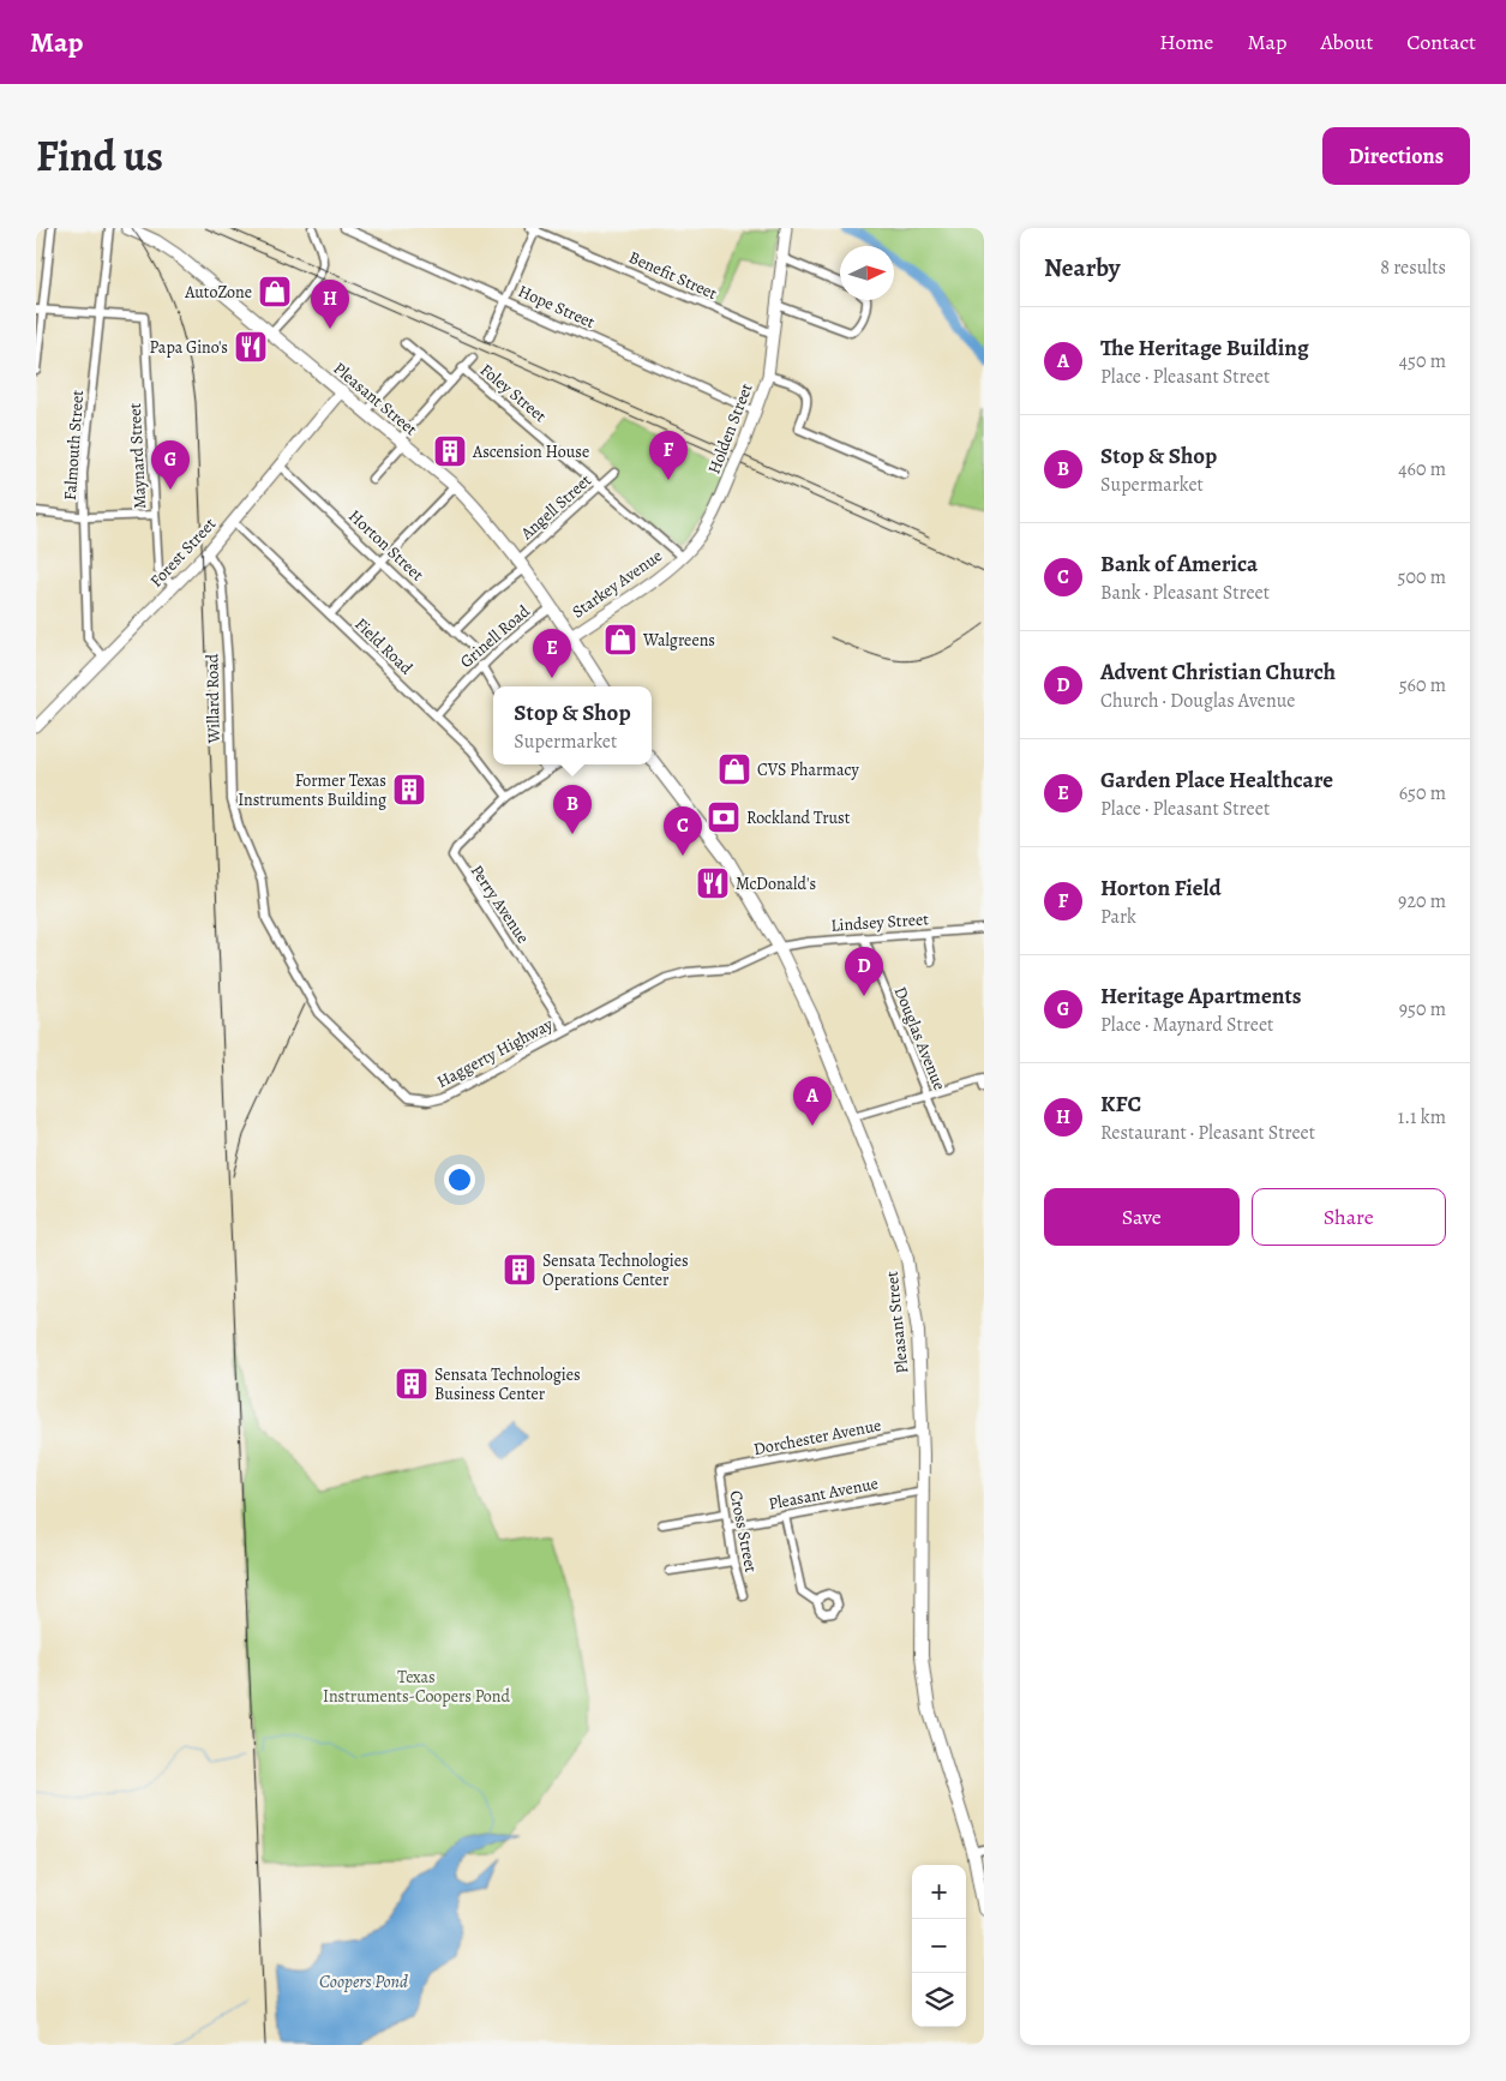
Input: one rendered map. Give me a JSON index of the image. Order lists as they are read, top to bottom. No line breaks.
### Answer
{"streets":{"highway":["Pleasant Street"],"main road":["Holden Street","Forest Street","Starkey Avenue"],"street":["Benefit Street","Hope Street","Foley Street","Falmouth Street","Maynard Street","Angell Street","Horton Street","Grinell Road","Field Road","Willard Road","Perry Avenue","Lindsey Street","Douglas Avenue","Haggerty Highway","Dorchester Avenue","Pleasant Avenue","Cross Street"]},"crossings":[["Benefit Street","Holden Street"],["Hope Street","Holden Street"],["Foley Street","Holden Street"],["Foley Street","Angell Street"],["Foley Street","Starkey Avenue"],["Pleasant Street","Angell Street"],["Pleasant Street","Forest Street"],["Pleasant Street","Starkey Avenue"],["Pleasant Street","Grinell Road"],["Pleasant Street","Lindsey Street"],["Pleasant Street","Haggerty Highway"],["Pleasant Street","Dorchester Avenue"],["Pleasant Street","Pleasant Avenue"],["Holden Street","Starkey Avenue"],["Falmouth Street","Maynard Street"],["Falmouth Street","Forest Street"],["Maynard Street","Forest Street"],["Angell Street","Horton Street"],["Horton Street","Forest Street"],["Forest Street","Field Road"],["Forest Street","Willard Road"],["Grinell Road","Field Road"],["Field Road","Perry Avenue"],["Willard Road","Haggerty Highway"],["Perry Avenue","Haggerty Highway"],["Lindsey Street","Douglas Avenue"],["Lindsey Street","Haggerty Highway"],["Dorchester Avenue","Cross Street"],["Pleasant Avenue","Cross Street"]],"water":["Coopers Pond"],"parks":["Texas Instruments-Coopers Pond"],"places":{"shop":["AutoZone","Walgreens","CVS Pharmacy"],"restaurant":["Papa Gino's","McDonald's"],"building":["Ascension House","Former Texas Instruments Building","Sensata Technologies Operations Center","Sensata Technologies Business Center"],"bank":["Rockland Trust"]},"north":"right","page":{"header":"Map","nav":["Home","Map","About","Contact"],"title":"Find us","buttons":["Directions",["Save","Share"]],"heading":["Nearby","8 results"],"pins":["H","F","G","E","B","C","D","A"],"list":[{"mark":"A","name":"The Heritage Building","note":"Place · Pleasant Street","value":"450 m"},{"mark":"B","name":"Stop & Shop","note":"Supermarket","value":"460 m"},{"mark":"C","name":"Bank of America","note":"Bank · Pleasant Street","value":"500 m"},{"mark":"D","name":"Advent Christian Church","note":"Church · Douglas Avenue","value":"560 m"},{"mark":"E","name":"Garden Place Healthcare","note":"Place · Pleasant Street","value":"650 m"},{"mark":"F","name":"Horton Field","note":"Park","value":"920 m"},{"mark":"G","name":"Heritage Apartments","note":"Place · Maynard Street","value":"950 m"},{"mark":"H","name":"KFC","note":"Restaurant · Pleasant Street","value":"1.1 km"}],"popup":["Stop & Shop","Supermarket"],"map_buttons":["+","−"]}}
